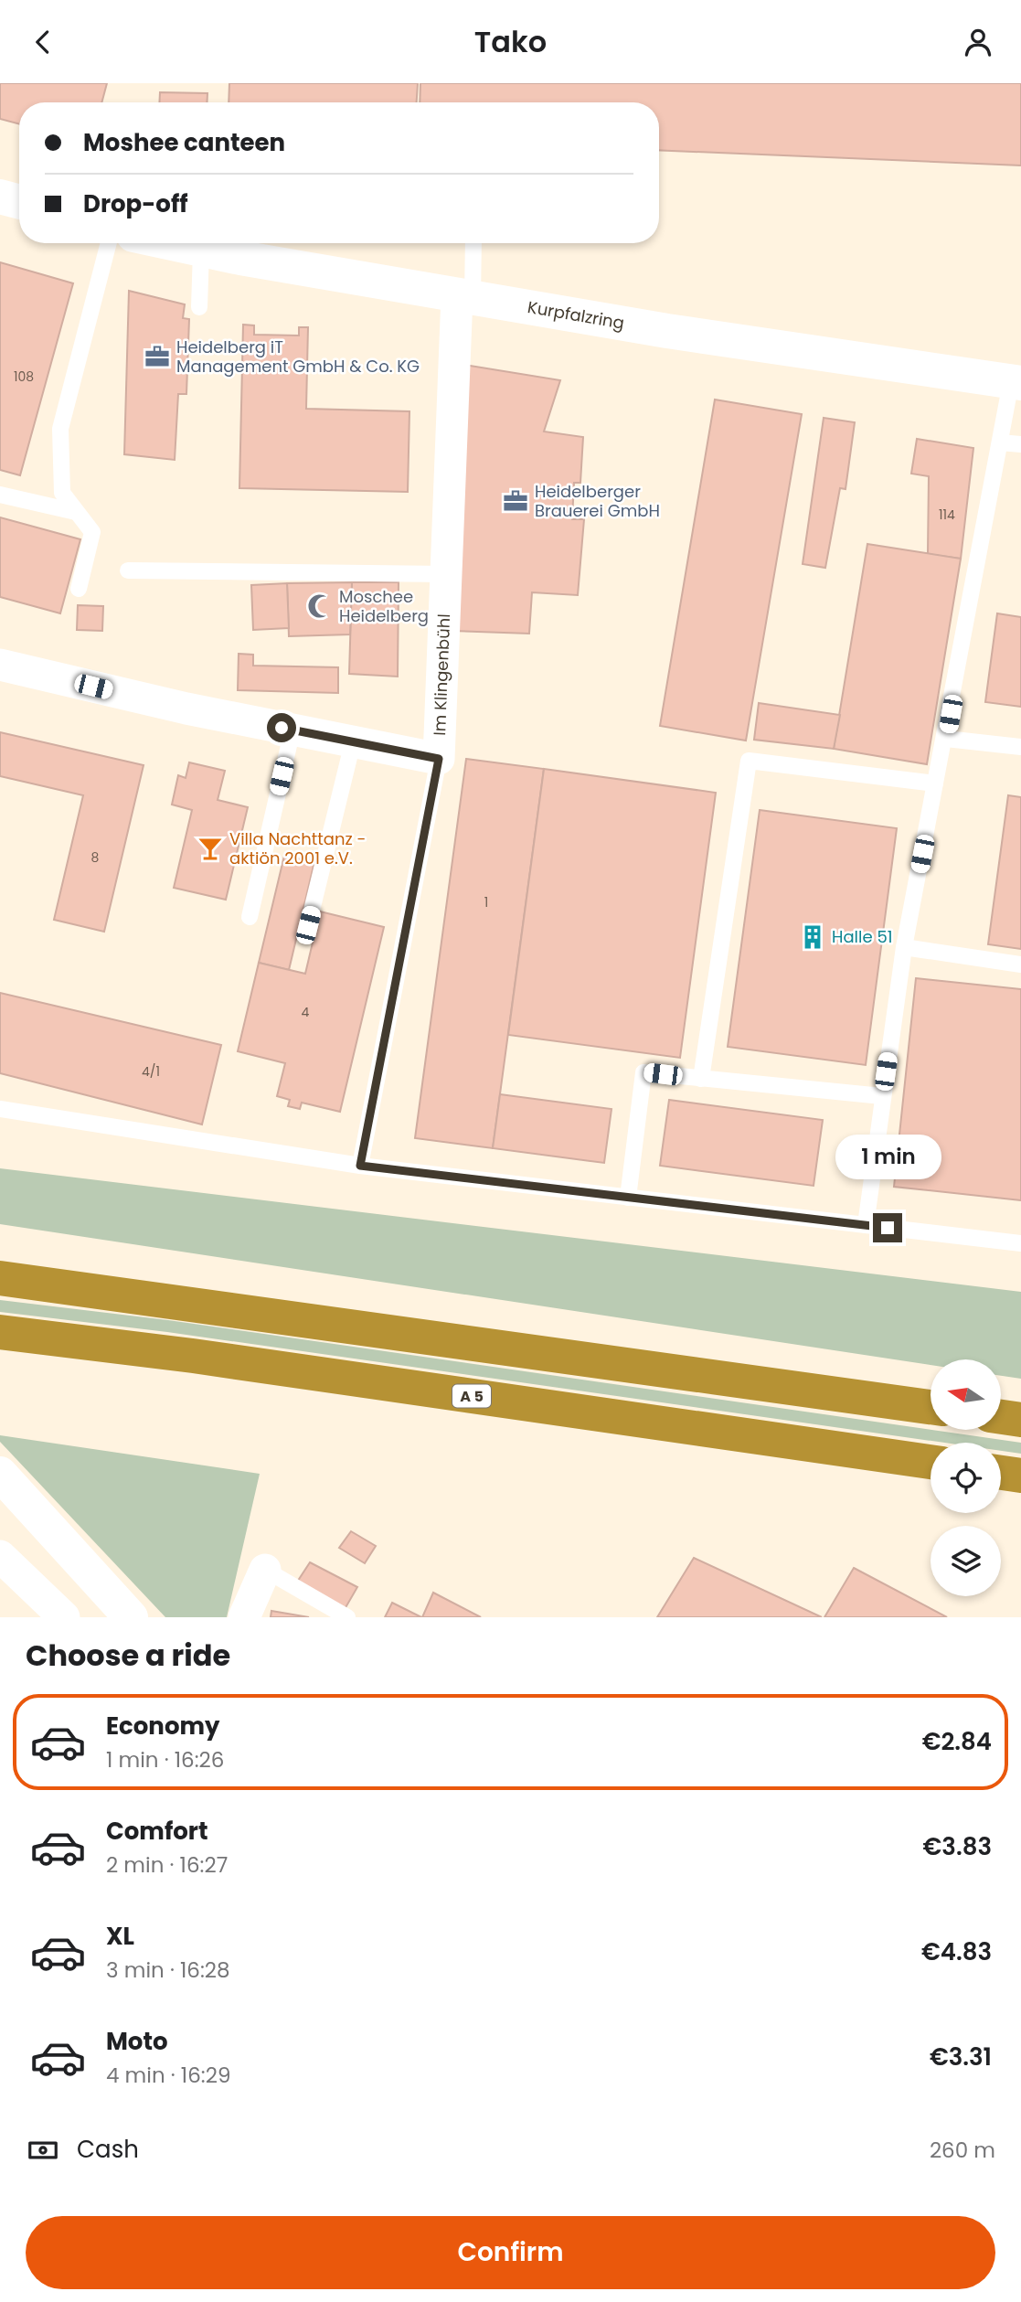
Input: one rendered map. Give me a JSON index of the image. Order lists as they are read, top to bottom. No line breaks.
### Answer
{"streets":{"highway":["A 5"],"main road":["Kurpfalzring"],"street":["Im Klingenbühl"]},"crossings":[["Kurpfalzring","Im Klingenbühl"]],"places":{"office":["Heidelberg iT Management GmbH & Co. KG","Heidelberger Brauerei GmbH"],"mosque":["Moschee Heidelberg"],"bar":["Villa Nachttanz - aktiön 2001 e.V."],"building":["Halle 51"]},"house_numbers":["108","114","8","1","4","4/1"],"north":"left","page":{"header":"Tako","banner":["Moshee canteen","Drop-off"],"bubble":"1 min","heading":"Choose a ride","list":[{"name":"Economy","note":"1 min · 16:26","value":"€2.84"},{"name":"Comfort","note":"2 min · 16:27","value":"€3.83"},{"name":"XL","note":"3 min · 16:28","value":"€4.83"},{"name":"Moto","note":"4 min · 16:29","value":"€3.31"}],"pay":["Cash","260 m"],"buttons":"Confirm"}}
